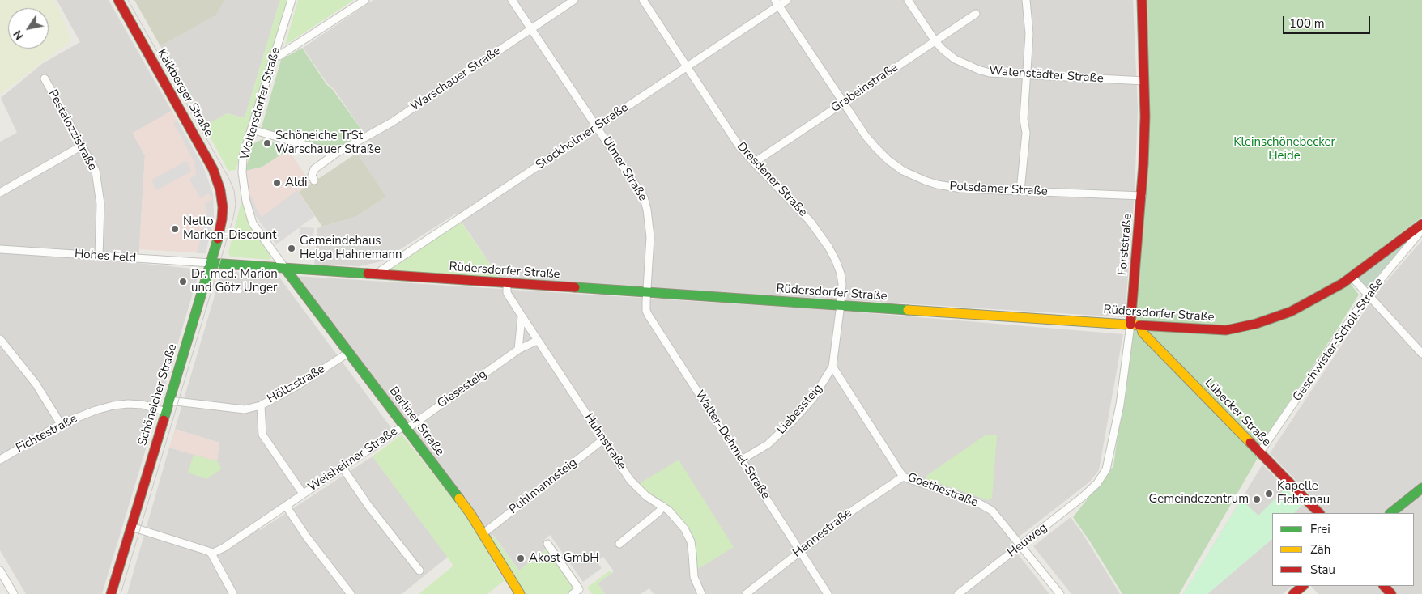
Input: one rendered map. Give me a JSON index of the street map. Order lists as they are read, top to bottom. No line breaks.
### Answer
{"streets":{"street":["Watenstädter Straße","Warschauer Straße","Grabeinstraße","Kalkberger Straße","Woltersdorfer Straße","Pestalozzistraße","Stockholmer Straße","Ulmer Straße","Dresdener Straße","Potsdamer Straße","Forststraße","Hohes Feld","Rüdersdorfer Straße","Geschwister-Scholl-Straße","Höltzstraße","Giesesteig","Schöneicher Straße","Liebessteig","Lübecker Straße","Berliner Straße","Fichtestraße","Huhnstraße","Walter-Dehmel-Straße","Weisheimer Straße","Puhlmannsteig","Goethestraße","Hannestraße","Heuweg"]},"crossings":[["Watenstädter Straße","Grabeinstraße"],["Watenstädter Straße","Forststraße"],["Warschauer Straße","Ulmer Straße"],["Grabeinstraße","Dresdener Straße"],["Grabeinstraße","Potsdamer Straße"],["Kalkberger Straße","Schöneicher Straße"],["Woltersdorfer Straße","Rüdersdorfer Straße"],["Woltersdorfer Straße","Berliner Straße"],["Pestalozzistraße","Hohes Feld"],["Stockholmer Straße","Ulmer Straße"],["Stockholmer Straße","Dresdener Straße"],["Stockholmer Straße","Potsdamer Straße"],["Stockholmer Straße","Rüdersdorfer Straße"],["Ulmer Straße","Rüdersdorfer Straße"],["Ulmer Straße","Walter-Dehmel-Straße"],["Dresdener Straße","Rüdersdorfer Straße"],["Potsdamer Straße","Forststraße"],["Forststraße","Rüdersdorfer Straße"],["Forststraße","Heuweg"],["Hohes Feld","Rüdersdorfer Straße"],["Hohes Feld","Schöneicher Straße"],["Rüdersdorfer Straße","Schöneicher Straße"],["Rüdersdorfer Straße","Lübecker Straße"],["Rüdersdorfer Straße","Berliner Straße"],["Rüdersdorfer Straße","Huhnstraße"],["Rüdersdorfer Straße","Walter-Dehmel-Straße"],["Geschwister-Scholl-Straße","Lübecker Straße"],["Höltzstraße","Schöneicher Straße"],["Höltzstraße","Berliner Straße"],["Höltzstraße","Weisheimer Straße"],["Giesesteig","Berliner Straße"],["Giesesteig","Huhnstraße"],["Giesesteig","Weisheimer Straße"],["Schöneicher Straße","Fichtestraße"],["Liebessteig","Walter-Dehmel-Straße"],["Liebessteig","Goethestraße"],["Berliner Straße","Weisheimer Straße"],["Berliner Straße","Puhlmannsteig"],["Huhnstraße","Puhlmannsteig"],["Walter-Dehmel-Straße","Hannestraße"],["Goethestraße","Hannestraße"],["Goethestraße","Heuweg"]],"parks":["Kleinschönebecker Heide"],"places":["Schöneiche TrSt Warschauer Straße","Aldi","Netto Marken-Discount","Gemeindehaus Helga Hahnemann","Dr. med. Marion und Götz Unger","Kapelle Fichtenau","Gemeindezentrum","Akost GmbH"],"legend":["Frei","Zäh","Stau"],"scale_bar":"100 m","north":"bottom left"}
